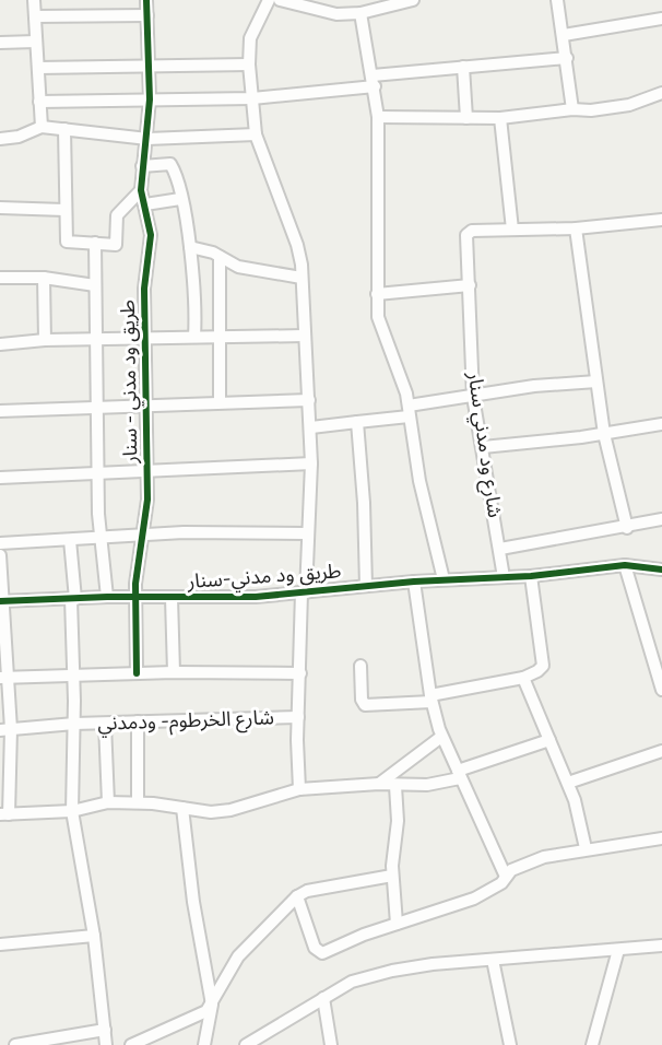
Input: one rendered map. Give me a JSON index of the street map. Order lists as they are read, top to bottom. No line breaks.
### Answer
{"streets":{"street":["طريق ود مدني - سنار","شارع ود مدني سنار","طريق ود مدني-سنار","شارع الخرطوم- ودمدني"]},"crossings":[["طريق ود مدني - سنار","طريق ود مدني-سنار"],["شارع ود مدني سنار","طريق ود مدني-سنار"],["طريق ود مدني-سنار","شارع الخرطوم- ودمدني"]]}
